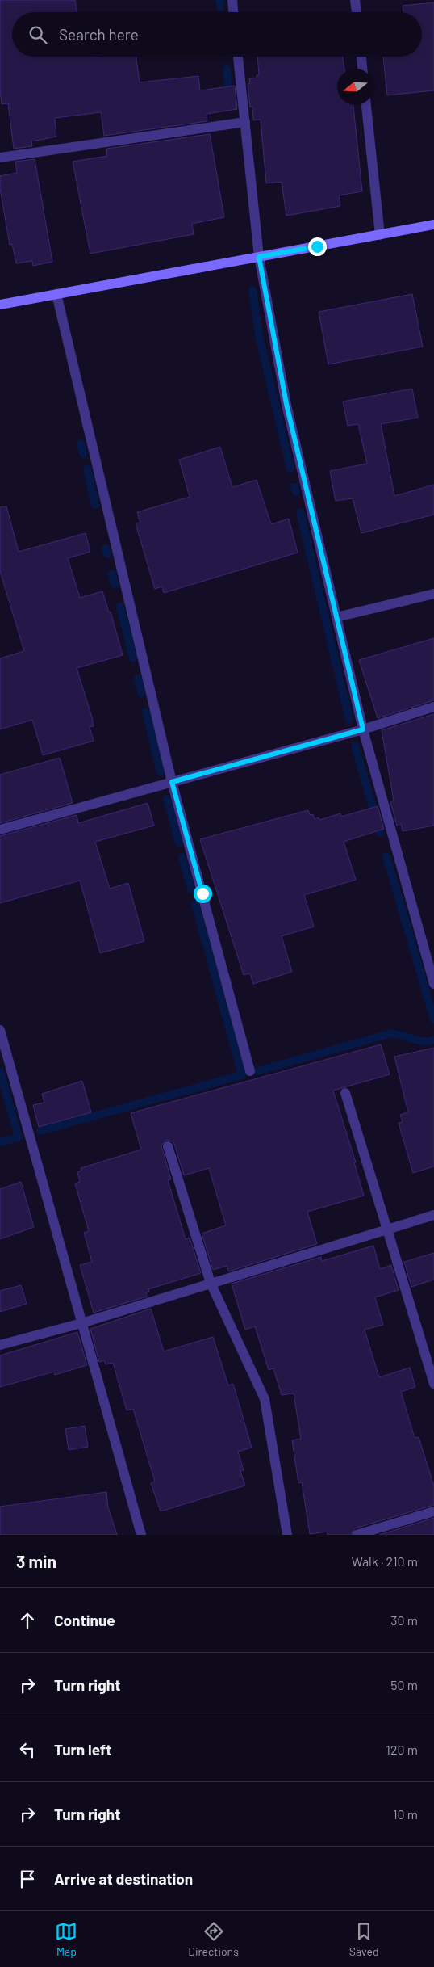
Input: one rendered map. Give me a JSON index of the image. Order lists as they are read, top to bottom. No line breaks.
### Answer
{"north":"left","page":{"search":"Search here","heading":["3 min","Walk · 210 m"],"list":[["Continue","30 m"],["Turn right","50 m"],["Turn left","120 m"],["Turn right","10 m"],"Arrive at destination"],"nav":["Map","Directions","Saved"]}}
